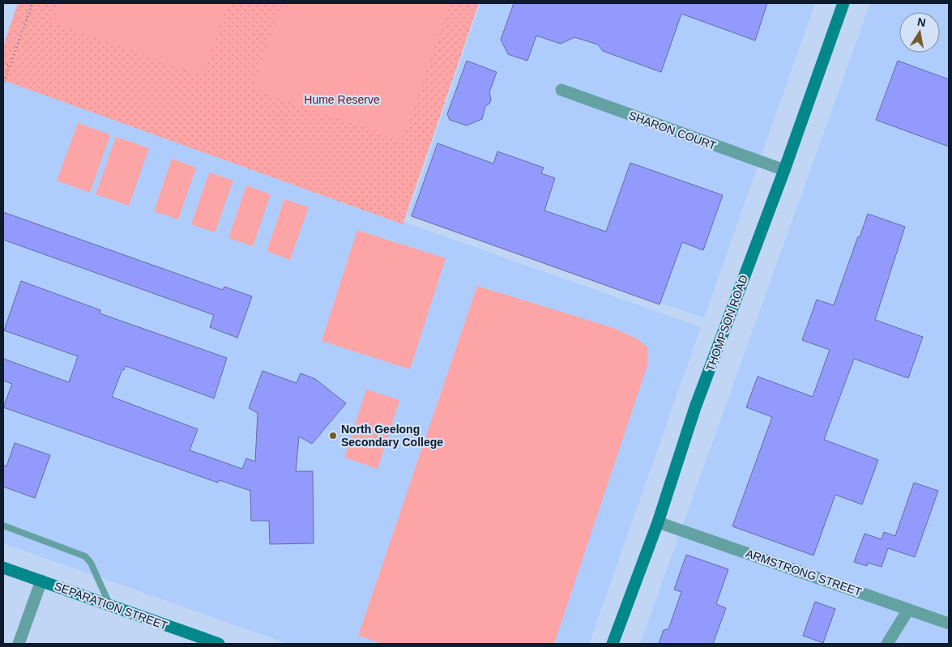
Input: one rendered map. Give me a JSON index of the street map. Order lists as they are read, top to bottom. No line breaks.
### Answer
{"streets":{"main road":["THOMPSON ROAD","SEPARATION STREET"],"street":["SHARON COURT","ARMSTRONG STREET"]},"crossings":[["SHARON COURT","THOMPSON ROAD"],["THOMPSON ROAD","ARMSTRONG STREET"]],"parks":["Hume Reserve"],"places":["North Geelong Secondary College"],"north":"top"}
